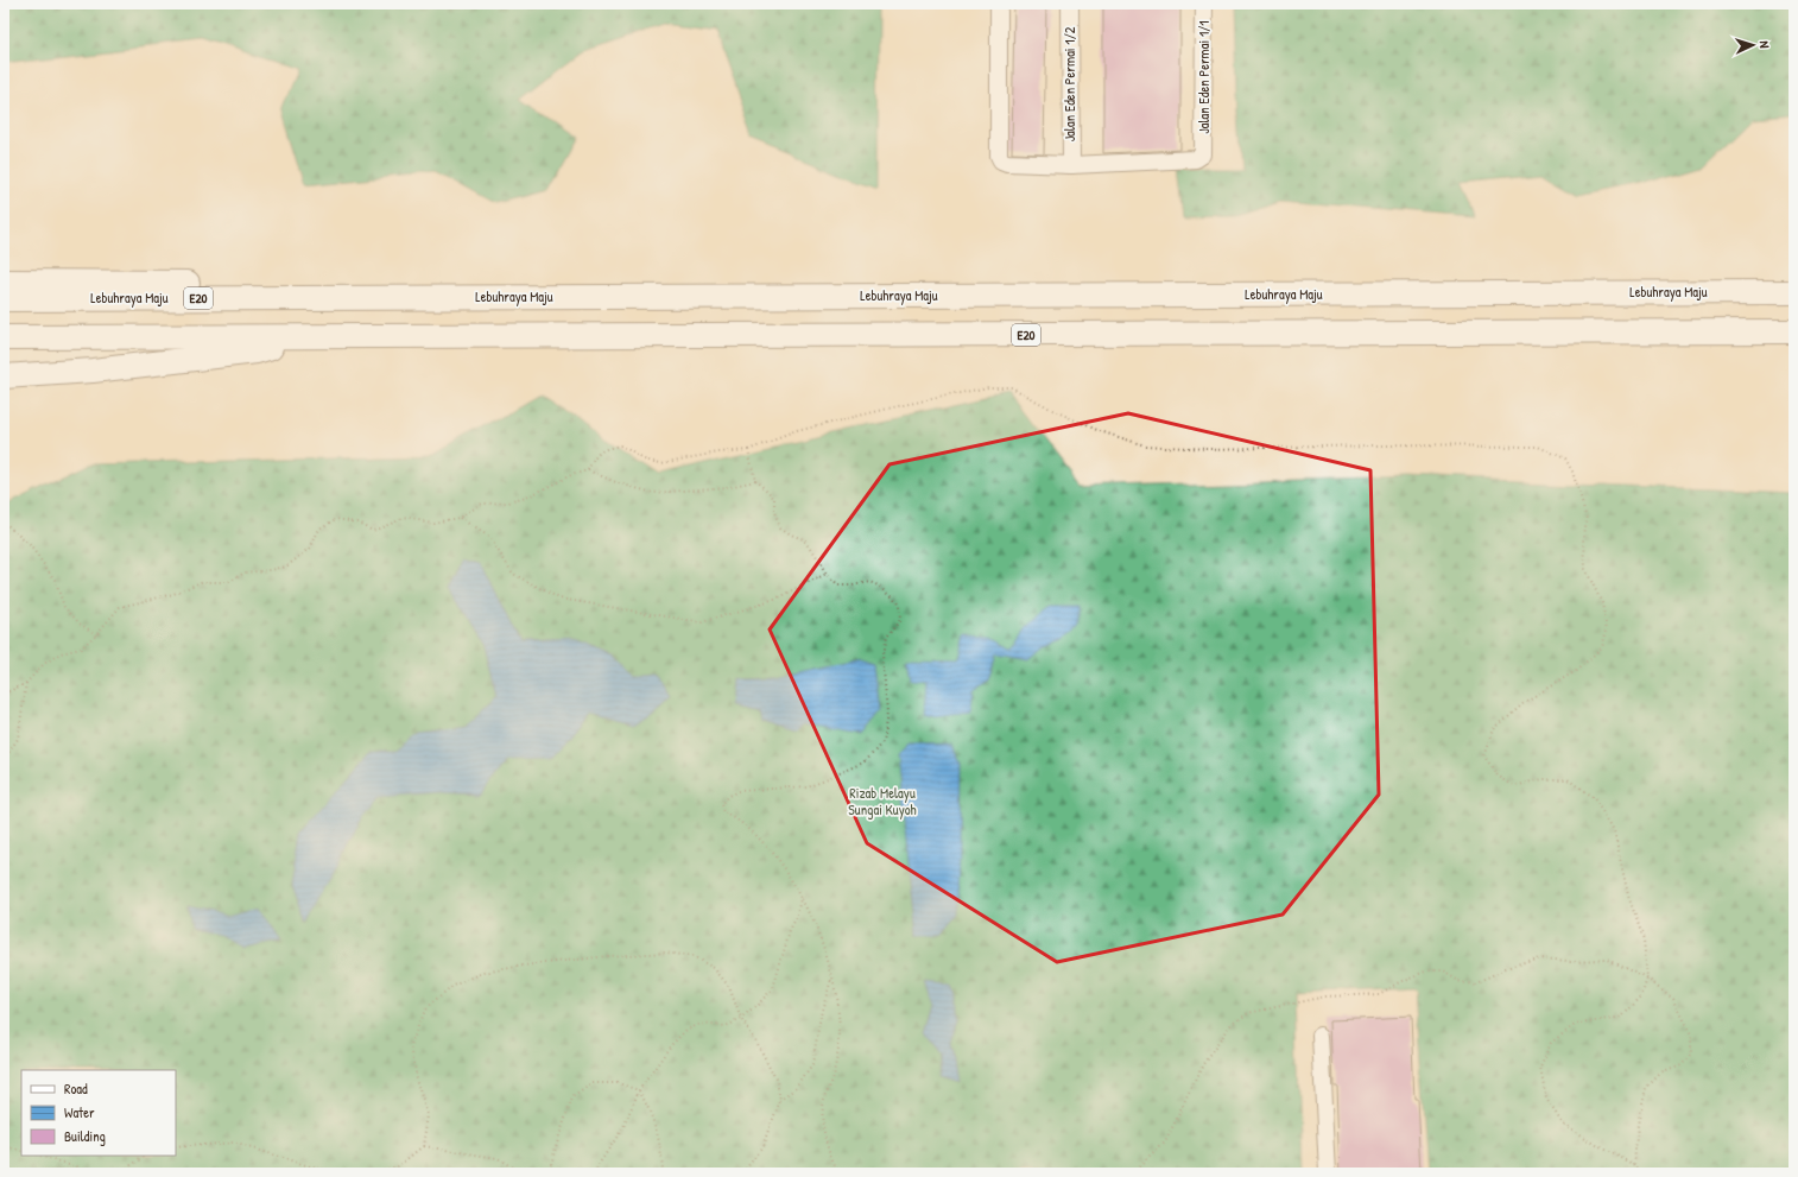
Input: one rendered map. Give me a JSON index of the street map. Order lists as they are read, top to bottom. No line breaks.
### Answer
{"streets":{"highway":["Lebuhraya Maju","E20"],"street":["Jalan Eden Permai 1/1","Jalan Eden Permai 1/2"]},"crossings":[["Jalan Eden Permai 1/1","Jalan Eden Permai 1/2"]],"parks":["Rizab Melayu Sungai Kuyoh"],"legend":["Road","Water","Building"],"north":"right"}
